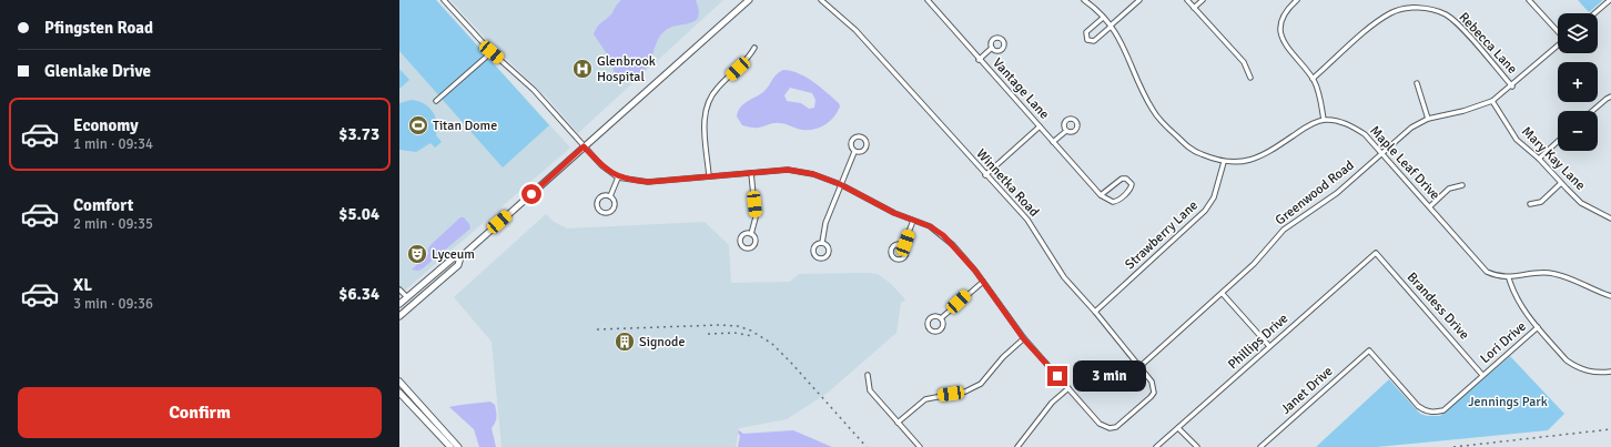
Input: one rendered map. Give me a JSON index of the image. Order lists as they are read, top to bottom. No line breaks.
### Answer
{"streets":{"street":["Rebecca Lane","Vantage Lane","Mary Kay Lane","Maple Leaf Drive","Winnetka Road","Greenwood Road","Strawberry Lane","Brandess Drive","Phillips Drive","Lori Drive","Janet Drive"]},"crossings":[["Rebecca Lane","Greenwood Road"],["Mary Kay Lane","Greenwood Road"],["Maple Leaf Drive","Greenwood Road"],["Winnetka Road","Greenwood Road"],["Winnetka Road","Strawberry Lane"],["Brandess Drive","Phillips Drive"],["Brandess Drive","Lori Drive"],["Lori Drive","Janet Drive"]],"parks":["Jennings Park"],"places":{"hospital":["Glenbrook Hospital"],"sports":["Titan Dome"],"theatre":["Lyceum"],"building":["Signode"]},"page":{"banner":["Pfingsten Road","Glenlake Drive"],"map_buttons":["+","−"],"list":[{"name":"Economy","note":"1 min · 09:34","value":"$3.73"},{"name":"Comfort","note":"2 min · 09:35","value":"$5.04"},{"name":"XL","note":"3 min · 09:36","value":"$6.34"}],"bubble":"3 min","buttons":"Confirm"}}
